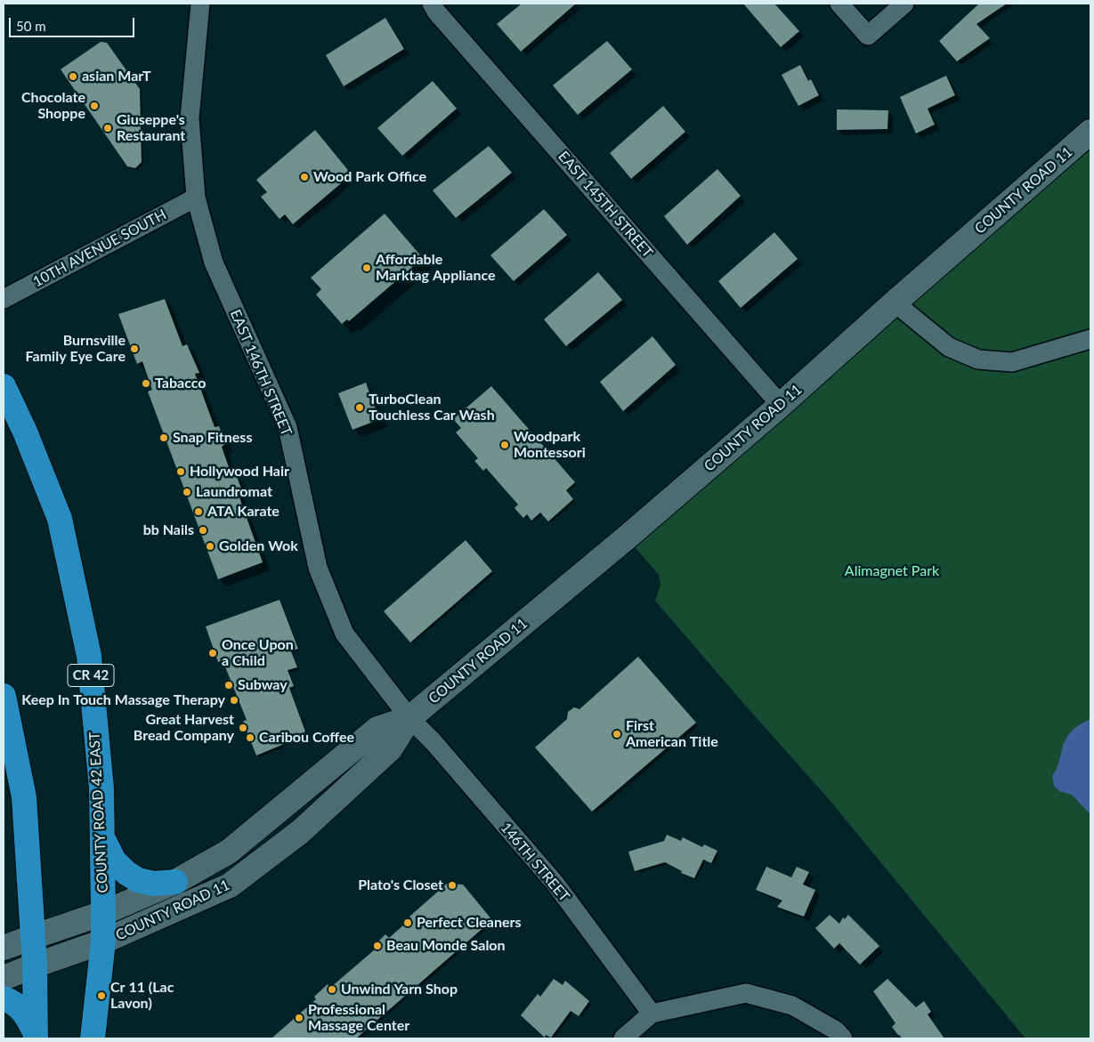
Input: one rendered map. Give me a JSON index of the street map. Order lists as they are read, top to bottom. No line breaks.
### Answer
{"streets":{"highway":["CR 42","COUNTY ROAD 42 EAST"],"street":["COUNTY ROAD 11","EAST 145TH STREET","10TH AVENUE SOUTH","EAST 146TH STREET","146TH STREET"]},"crossings":[["COUNTY ROAD 11","EAST 145TH STREET"],["COUNTY ROAD 11","EAST 146TH STREET"],["COUNTY ROAD 11","COUNTY ROAD 42 EAST"],["COUNTY ROAD 11","146TH STREET"],["10TH AVENUE SOUTH","EAST 146TH STREET"],["EAST 146TH STREET","146TH STREET"]],"parks":["Alimagnet Park"],"places":["asian MarT","Chocolate Shoppe","Giuseppe's Restaurant","Wood Park Office","Affordable Marktag Appliance","Burnsville Family Eye Care","Tabacco","TurboClean Touchless Car Wash","Snap Fitness","Woodpark Montessori","Hollywood Hair","Laundromat","ATA Karate","bb Nails","Golden Wok","Once Upon a Child","Subway","Keep In Touch Massage Therapy","Great Harvest Bread Company","First American Title","Caribou Coffee","Plato's Closet","Perfect Cleaners","Beau Monde Salon","Unwind Yarn Shop","Cr 11 (Lac Lavon)","Professional Massage Center"],"scale_bar":"50 m"}
